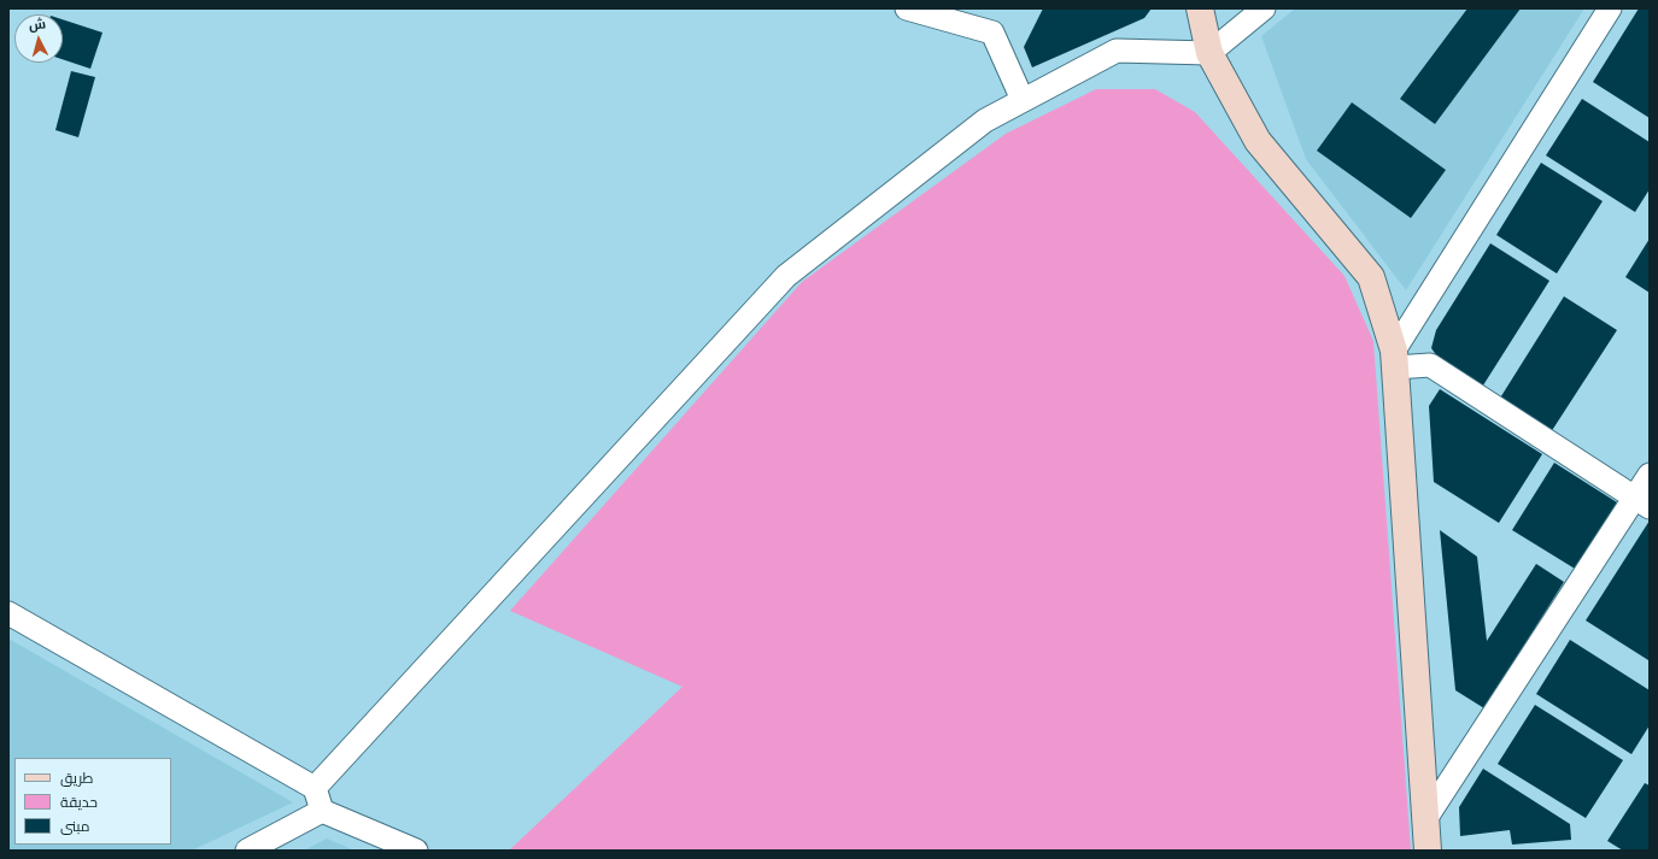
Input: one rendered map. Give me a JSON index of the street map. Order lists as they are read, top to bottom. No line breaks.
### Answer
{"legend":["طريق","حديقة","مبنى"],"north":"top"}
